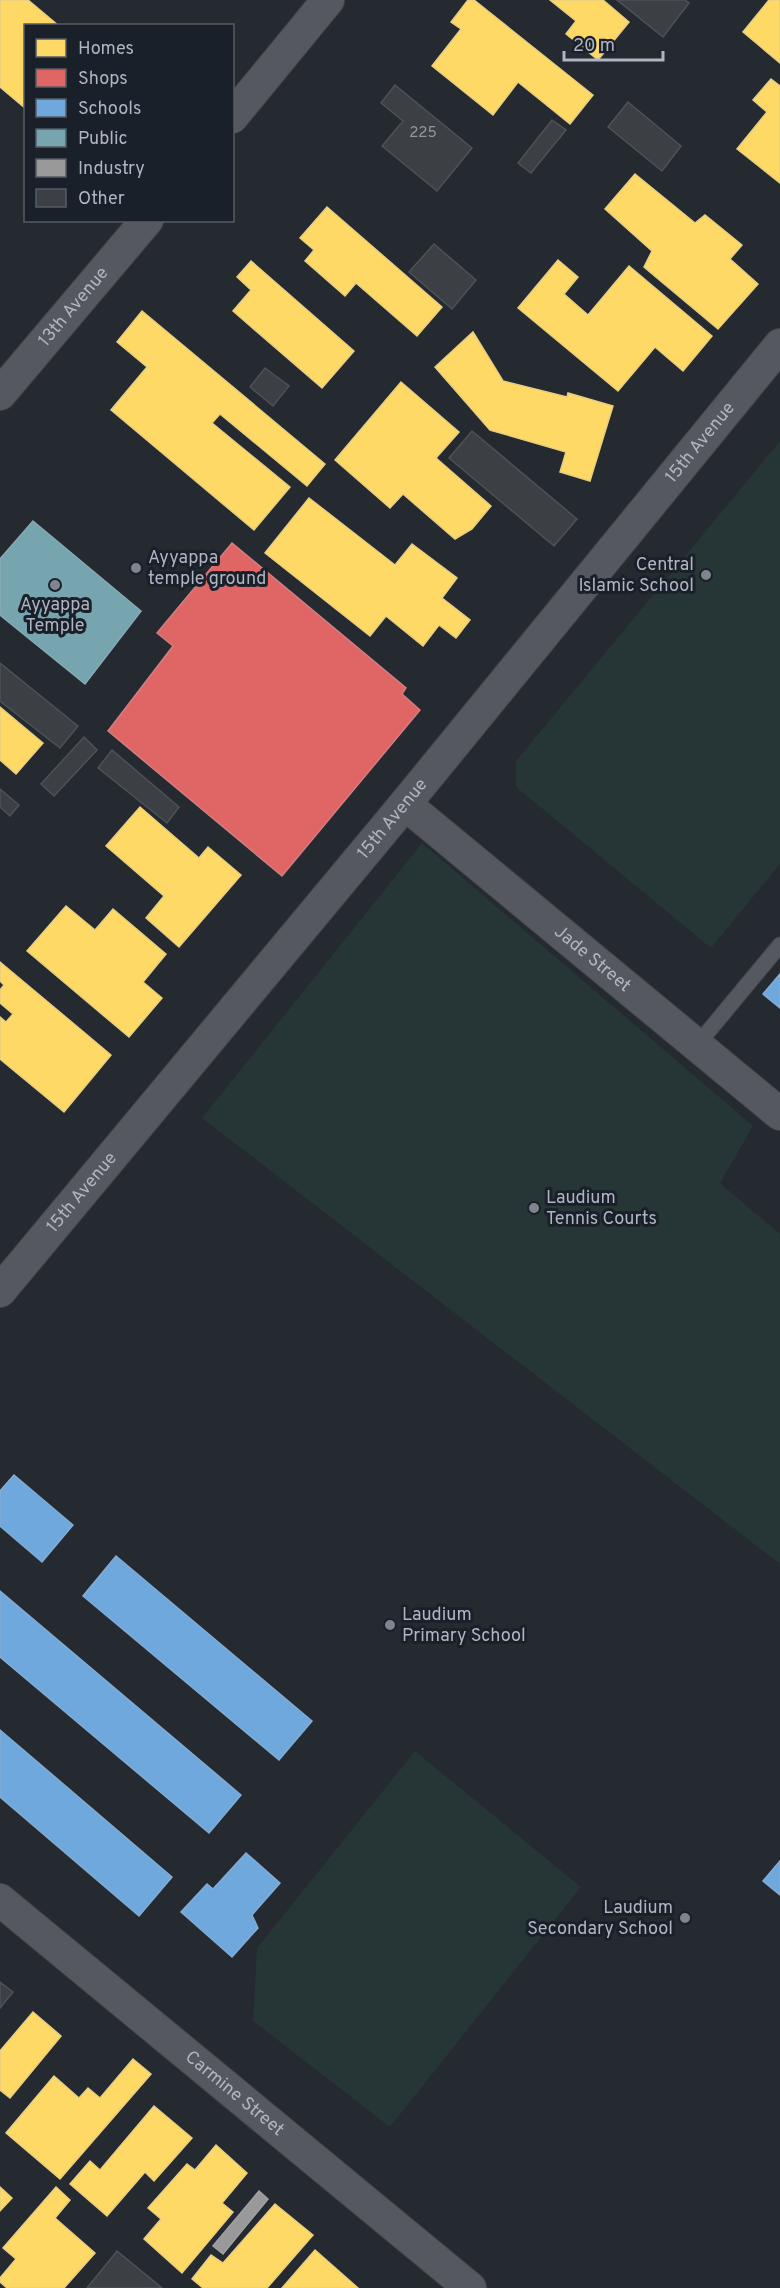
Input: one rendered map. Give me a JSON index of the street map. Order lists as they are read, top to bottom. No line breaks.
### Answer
{"streets":{"street":["13th Avenue","15th Avenue","Jade Street","Carmine Street"]},"crossings":[["15th Avenue","Jade Street"]],"places":["Ayyappa temple ground","Central Islamic School","Ayyappa Temple","Laudium Tennis Courts","Laudium Primary School","Laudium Secondary School"],"house_numbers":["225"],"legend":["Homes","Shops","Schools","Public","Industry","Other"],"scale_bar":"20 m"}
